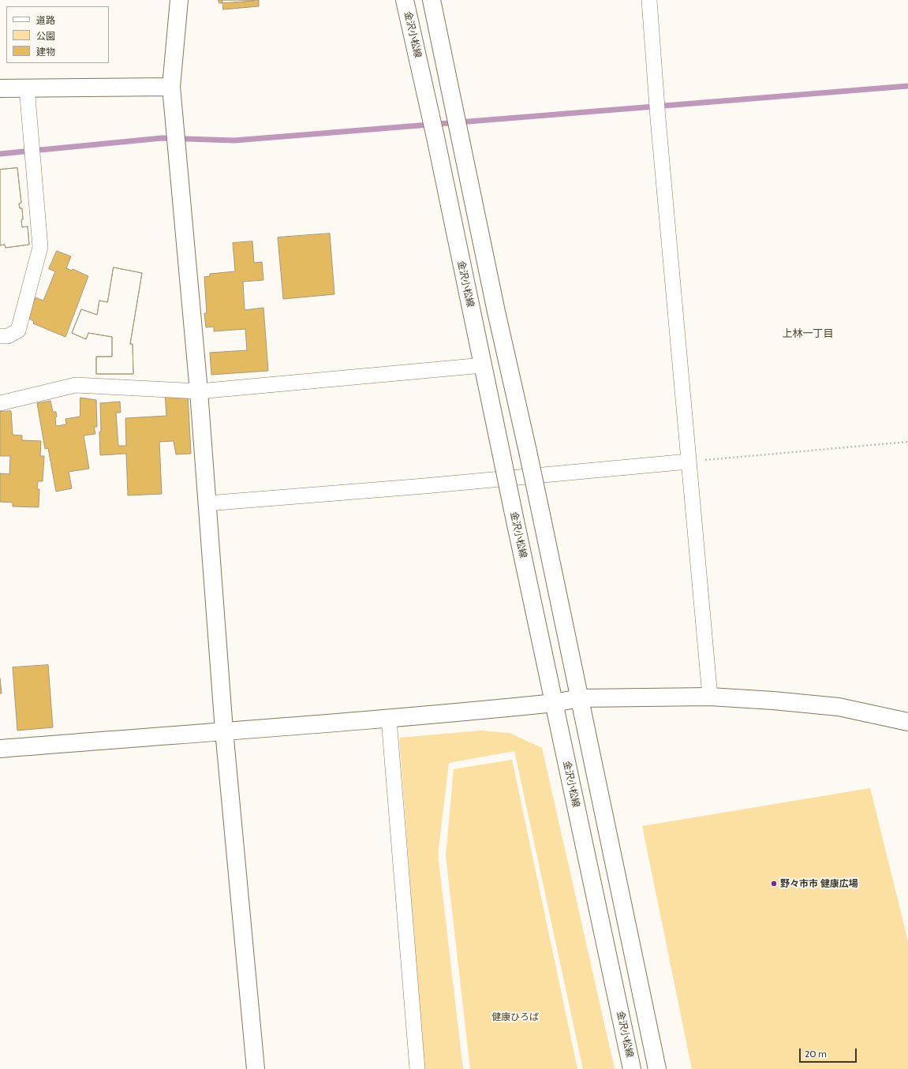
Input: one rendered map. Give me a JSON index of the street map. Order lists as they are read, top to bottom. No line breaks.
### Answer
{"streets":{"main road":["金沢小松線"]},"districts":["上林一丁目"],"parks":["健康ひろば"],"places":["野々市市 健康広場"],"legend":["道路","公園","建物"],"scale_bar":"20 m"}
